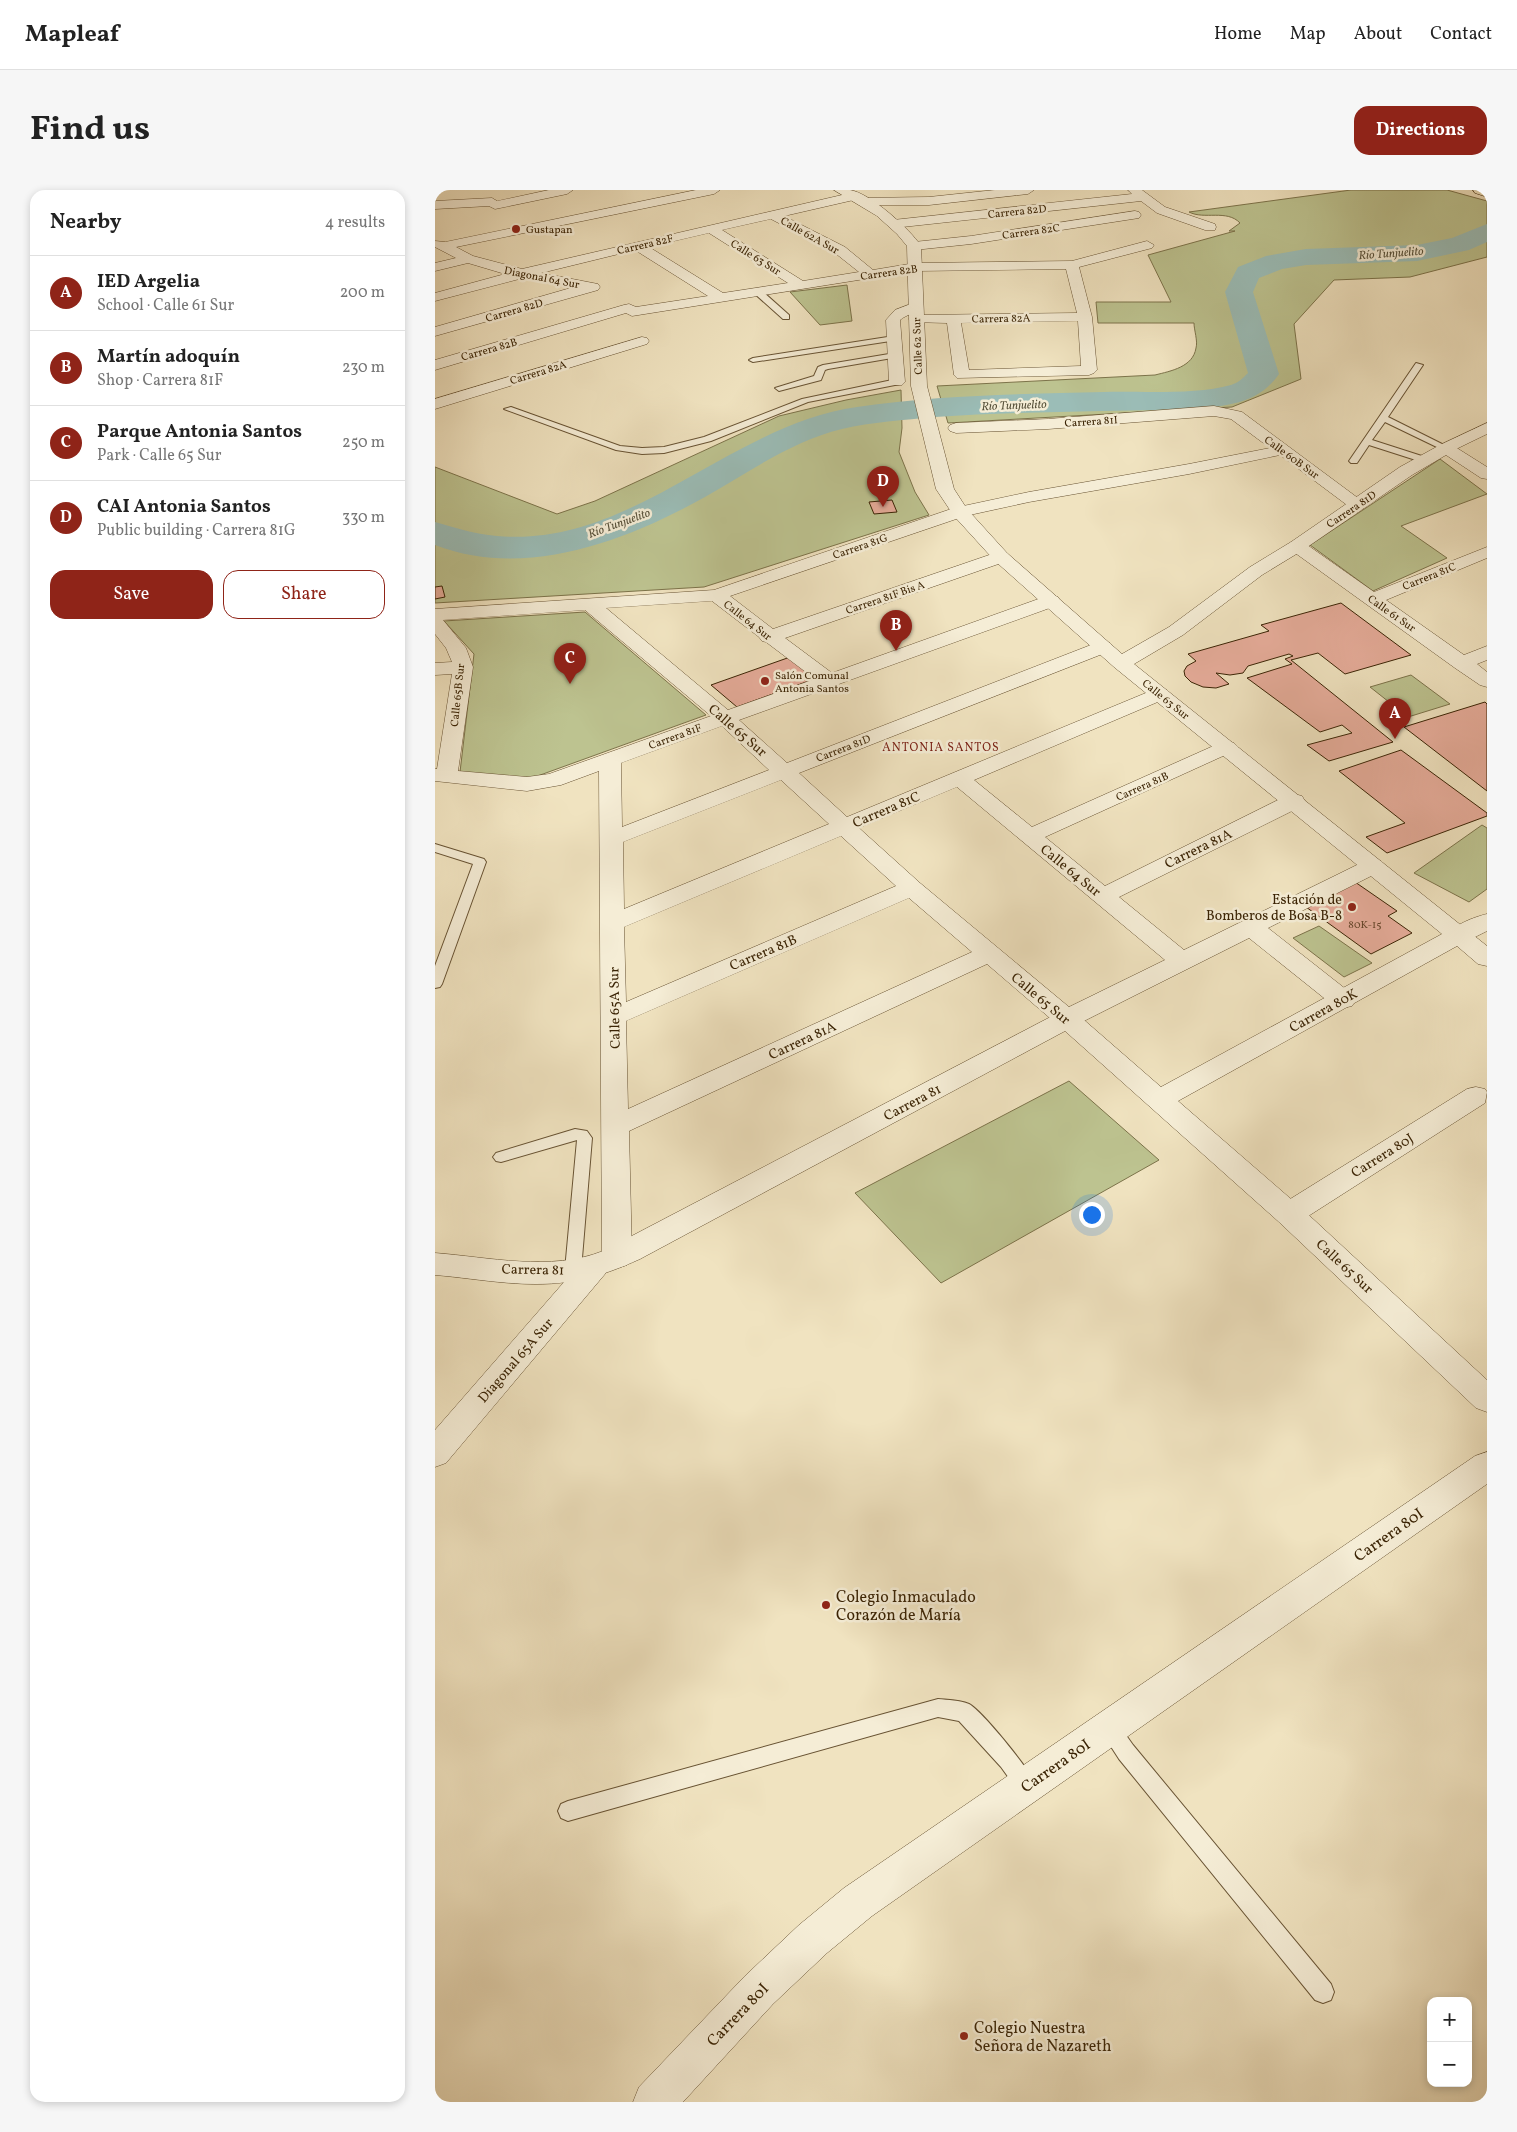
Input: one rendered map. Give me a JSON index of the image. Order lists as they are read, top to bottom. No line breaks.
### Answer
{"streets":{"street":["Carrera 82D","Carrera 82C","Calle 62A Sur","Carrera 82F","Calle 63 Sur","Carrera 82B","Diagonal 64 Sur","Carrera 82A","Calle 62 Sur","Carrera 81I","Calle 60B Sur","Carrera 81D","Carrera 81G","Carrera 81C","Carrera 81F Bis A","Calle 61 Sur","Calle 64 Sur","Calle 65B Sur","Calle 65 Sur","Carrera 81F","Carrera 81B","Carrera 81A","Calle 65A Sur","Carrera 80K","Carrera 81","Carrera 80J","Diagonal 65A Sur","Carrera 80I"]},"crossings":[["Carrera 82D","Diagonal 64 Sur"],["Carrera 82C","Carrera 82B"],["Carrera 82C","Calle 62 Sur"],["Calle 62A Sur","Carrera 82F"],["Calle 62A Sur","Carrera 82B"],["Carrera 82F","Calle 63 Sur"],["Carrera 82F","Diagonal 64 Sur"],["Calle 63 Sur","Carrera 82B"],["Calle 63 Sur","Calle 62 Sur"],["Calle 63 Sur","Carrera 81D"],["Calle 63 Sur","Carrera 81G"],["Calle 63 Sur","Carrera 81C"],["Calle 63 Sur","Carrera 81F Bis A"],["Calle 63 Sur","Carrera 81F"],["Calle 63 Sur","Carrera 81B"],["Calle 63 Sur","Carrera 81A"],["Calle 63 Sur","Carrera 80K"],["Calle 63 Sur","Carrera 81"],["Carrera 82B","Carrera 82A"],["Carrera 82B","Calle 62 Sur"],["Carrera 82A","Calle 62 Sur"],["Carrera 81I","Calle 60B Sur"],["Calle 60B Sur","Carrera 81D"],["Calle 60B Sur","Carrera 81G"],["Carrera 81D","Calle 61 Sur"],["Carrera 81D","Calle 65 Sur"],["Carrera 81D","Calle 65A Sur"],["Carrera 81G","Calle 64 Sur"],["Carrera 81G","Calle 65 Sur"],["Carrera 81C","Calle 61 Sur"],["Carrera 81C","Calle 64 Sur"],["Carrera 81C","Calle 65 Sur"],["Carrera 81C","Calle 65A Sur"],["Carrera 81F Bis A","Calle 64 Sur"],["Calle 64 Sur","Carrera 81F"],["Calle 64 Sur","Carrera 81B"],["Calle 64 Sur","Carrera 81A"],["Calle 64 Sur","Carrera 81"],["Calle 65B Sur","Carrera 81F"],["Calle 65 Sur","Carrera 81F"],["Calle 65 Sur","Carrera 81B"],["Calle 65 Sur","Carrera 81A"],["Calle 65 Sur","Carrera 80K"],["Calle 65 Sur","Carrera 81"],["Calle 65 Sur","Carrera 80J"],["Carrera 81F","Calle 65A Sur"],["Carrera 81B","Calle 65A Sur"],["Carrera 81A","Calle 65A Sur"],["Calle 65A Sur","Carrera 81"],["Calle 65A Sur","Diagonal 65A Sur"],["Carrera 81","Diagonal 65A Sur"]],"districts":["ANTONIA SANTOS"],"water":["Río Tunjuelito"],"places":["Gustapan","Salón Comunal Antonia Santos","Estación de Bomberos de Bosa B-8","Colegio Inmaculado Corazón de María","Colegio Nuestra Señora de Nazareth"],"house_numbers":["80K-15"],"page":{"header":"Mapleaf","nav":["Home","Map","About","Contact"],"title":"Find us","buttons":["Directions",["Save","Share"]],"heading":["Nearby","4 results"],"list":[{"mark":"A","name":"IED Argelia","note":"School · Calle 61 Sur","value":"200 m"},{"mark":"B","name":"Martín adoquín","note":"Shop · Carrera 81F","value":"230 m"},{"mark":"C","name":"Parque Antonia Santos","note":"Park · Calle 65 Sur","value":"250 m"},{"mark":"D","name":"CAI Antonia Santos","note":"Public building · Carrera 81G","value":"330 m"}],"pins":["D","B","C","A"],"map_buttons":["+","−"]}}
